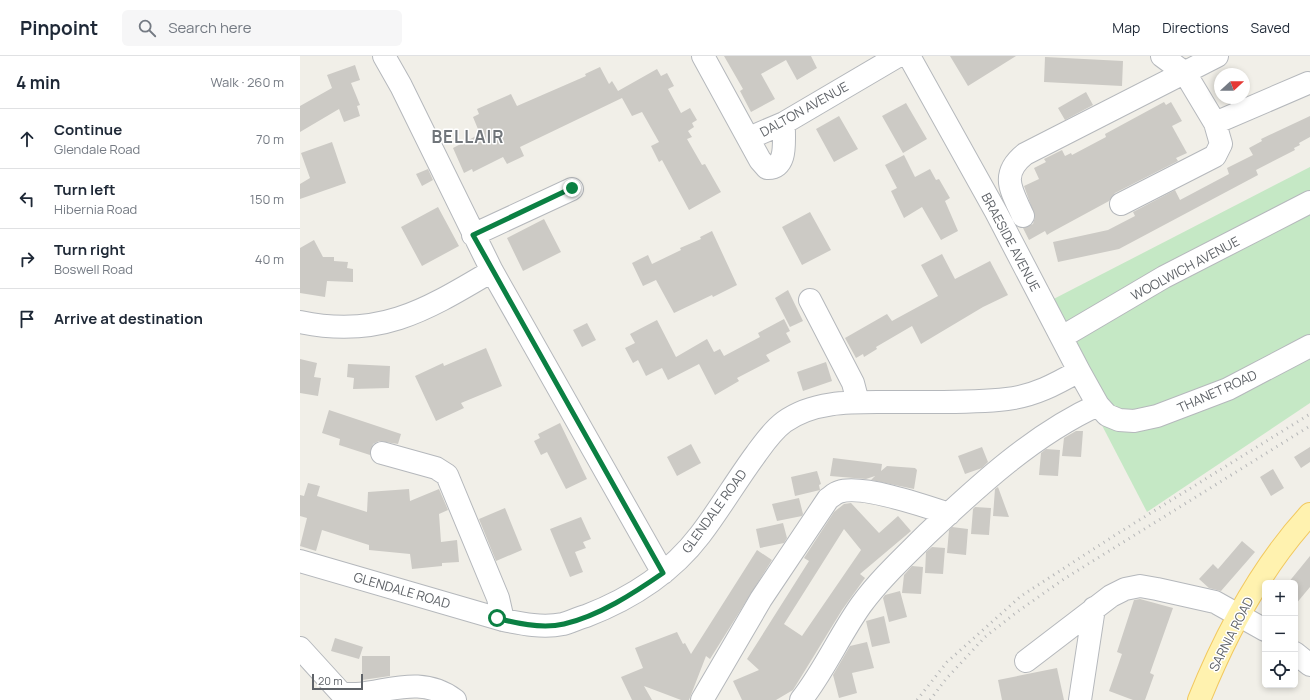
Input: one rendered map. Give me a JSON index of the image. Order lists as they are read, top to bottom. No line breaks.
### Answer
{"streets":{"main road":["SARNIA ROAD"],"street":["DALTON AVENUE","BRAESIDE AVENUE","WOOLWICH AVENUE","THANET ROAD","GLENDALE ROAD"]},"crossings":[["BRAESIDE AVENUE","WOOLWICH AVENUE"],["BRAESIDE AVENUE","THANET ROAD"],["BRAESIDE AVENUE","GLENDALE ROAD"]],"districts":["BELLAIR"],"scale_bar":"20 m","north":"right","page":{"header":"Pinpoint","search":"Search here","nav":["Map","Directions","Saved"],"heading":["4 min","Walk · 260 m"],"list":[["Continue","Glendale Road","70 m"],["Turn left","Hibernia Road","150 m"],["Turn right","Boswell Road","40 m"],"Arrive at destination"],"map_buttons":["+","−"],"scale":"20 m"}}
